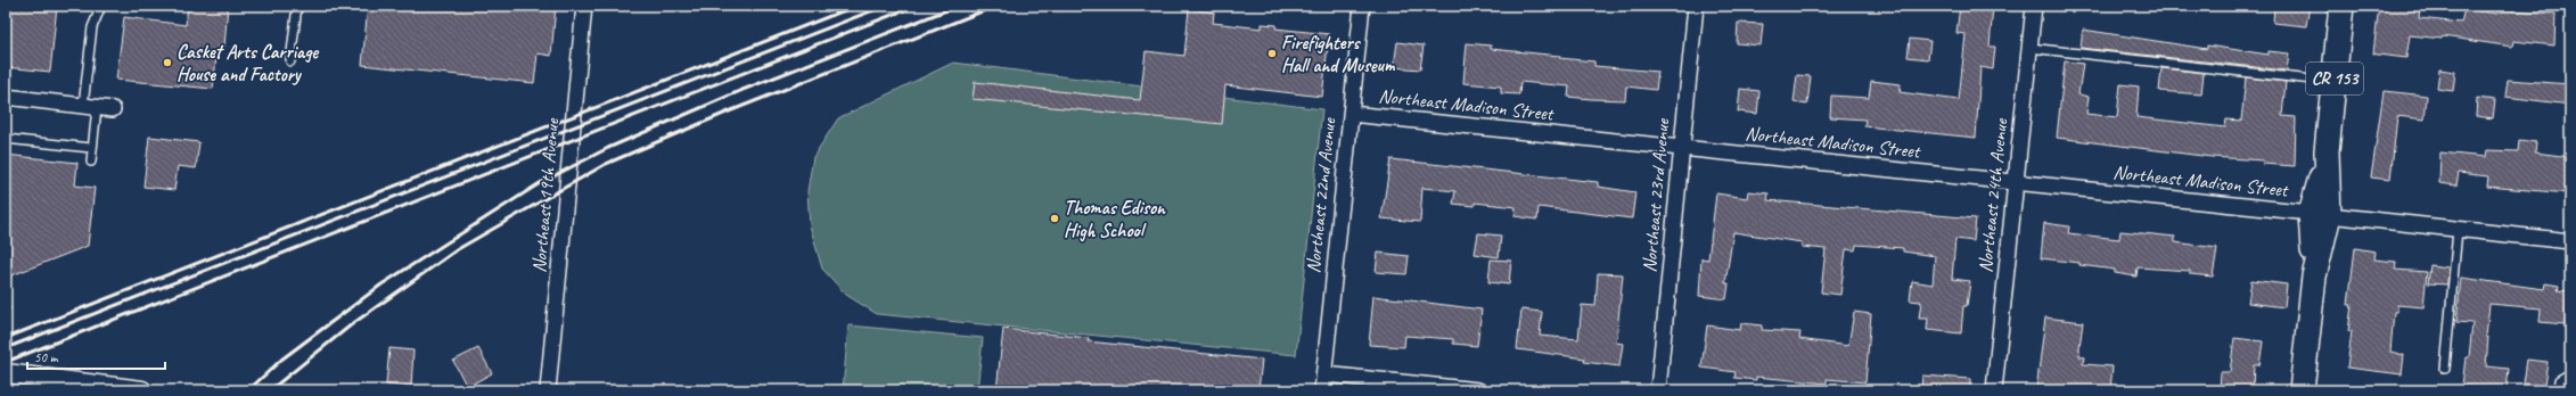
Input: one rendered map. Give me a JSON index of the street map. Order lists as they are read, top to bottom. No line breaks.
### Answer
{"streets":{"main road":["CR 153"],"street":["Northeast Madison Street","Northeast 19th Avenue","Northeast 22nd Avenue","Northeast 23rd Avenue","Northeast 24th Avenue"]},"crossings":[["CR 153","Northeast Madison Street"],["Northeast Madison Street","Northeast 22nd Avenue"],["Northeast Madison Street","Northeast 23rd Avenue"],["Northeast Madison Street","Northeast 24th Avenue"]],"places":["Firefighters Hall and Museum","Casket Arts Carriage House and Factory","Thomas Edison High School"],"scale_bar":"50 m"}
